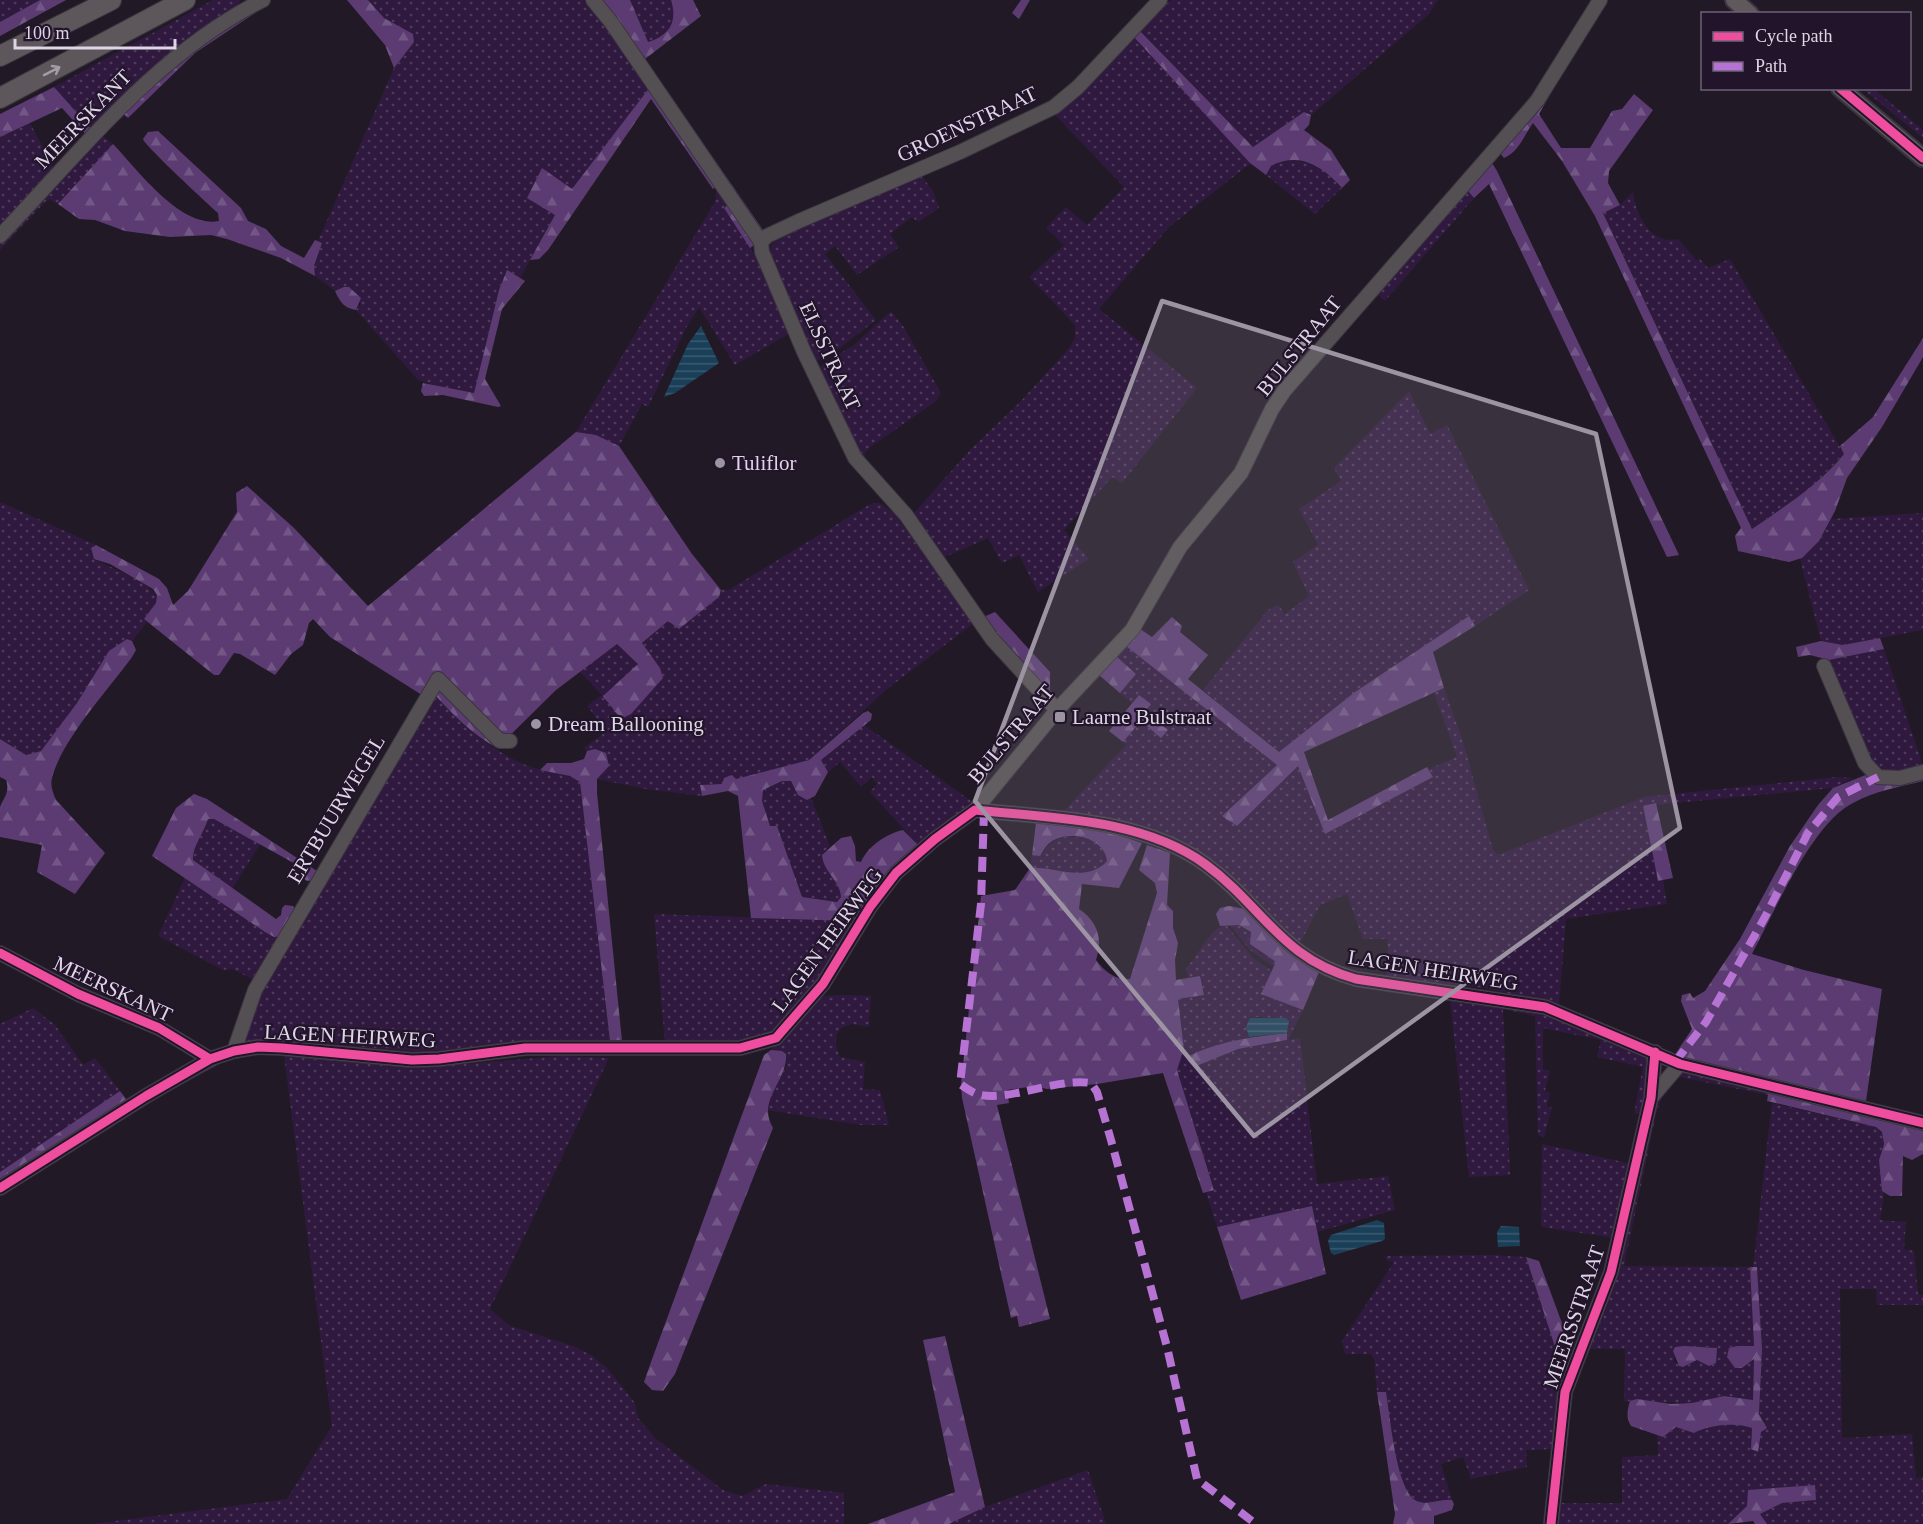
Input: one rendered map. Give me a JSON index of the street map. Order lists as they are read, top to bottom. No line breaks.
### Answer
{"streets":{"street":["MEERSKANT","GROENSTRAAT","BULSTRAAT","ELSSTRAAT","ERTBUURWEGEL","LAGEN HEIRWEG","MEERSSTRAAT"]},"crossings":[["MEERSKANT","LAGEN HEIRWEG"],["GROENSTRAAT","ELSSTRAAT"],["BULSTRAAT","ELSSTRAAT"],["BULSTRAAT","LAGEN HEIRWEG"],["ERTBUURWEGEL","LAGEN HEIRWEG"],["LAGEN HEIRWEG","MEERSSTRAAT"]],"places":{"other":["Tuliflor","Dream Ballooning"],"transit":["Laarne Bulstraat"]},"legend":["Cycle path","Path"],"scale_bar":"100 m"}
